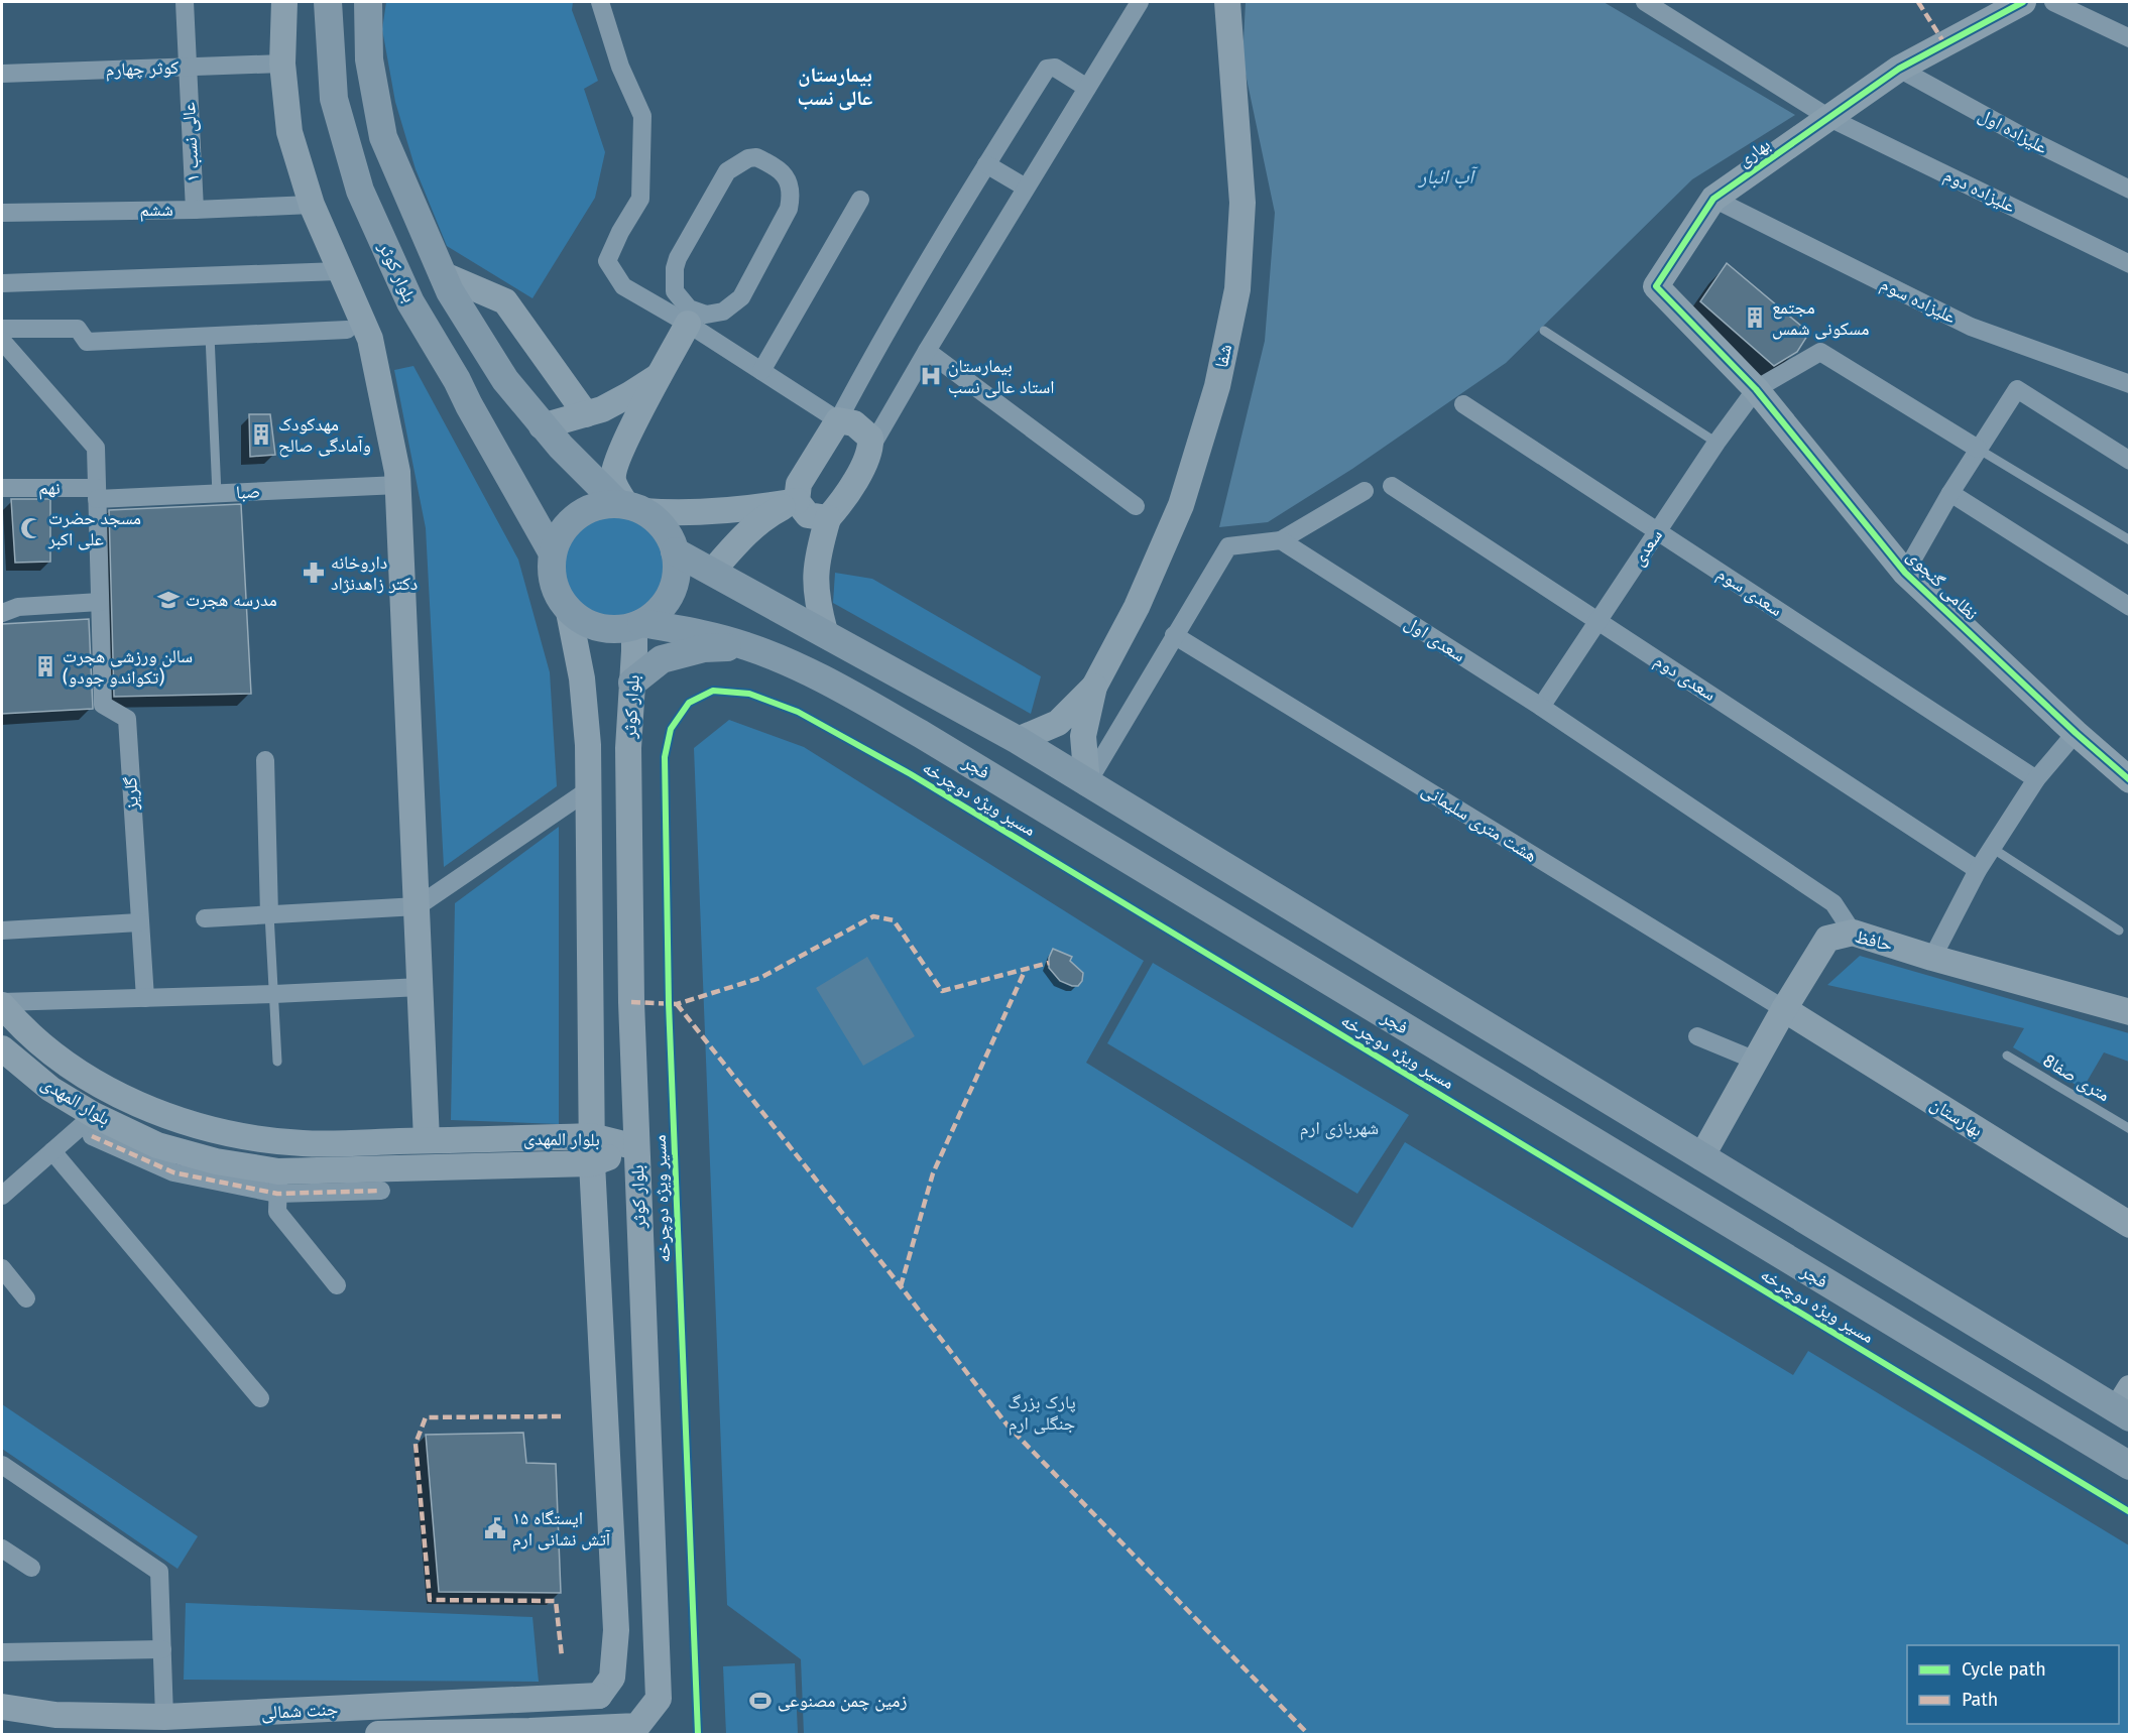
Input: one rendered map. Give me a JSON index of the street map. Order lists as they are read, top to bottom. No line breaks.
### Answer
{"streets":{"main road":["بهاری","بلوار کوثر","شفا","نظامی گنجوی","فجر","حافظ","بلوار المهدی","بهارستان","جنت شمالی"],"street":["کوثر چهارم","علیزاده اول","عالی نسب ۱","علیزاده دوم","ششم","علیزاده سوم","نهم","صبا","سعدی","سعدی سوم","سعدی اول","سعدی دوم","گلریز","هشت متری سلیمانی"],"lane":["8متری صفا"],"cycle path":["مسیر ویژه دوچرخه"]},"crossings":[["کوثر چهارم","عالی نسب ۱"],["علیزاده اول","بهاری"],["عالی نسب ۱","ششم"],["بهاری","علیزاده دوم"],["بهاری","علیزاده سوم"],["بهاری","سعدی"],["بهاری","نظامی گنجوی"],["بلوار کوثر","فجر"],["بلوار کوثر","بلوار المهدی"],["نهم","صبا"],["نهم","گلریز"],["صبا","گلریز"],["سعدی","نظامی گنجوی"],["سعدی","سعدی سوم"],["سعدی","سعدی اول"],["سعدی","سعدی دوم"],["سعدی اول","حافظ"],["هشت متری سلیمانی","حافظ"],["هشت متری سلیمانی","بهارستان"],["حافظ","بهارستان"]],"districts":["بیمارستان عالی نسب"],"water":["آب انبار"],"parks":["شهربازی ارم","پارک بزرگ جنگلی ارم"],"places":{"building":["مجتمع مسکونی شمس","مهدکودک وآمادگی صالح","سالن ورزشی هجرت (تکواندو جودو)"],"hospital":["بیمارستان استاد عالی نسب"],"mosque":["مسجد حضرت علی اکبر"],"pharmacy":["داروخانه دکتر زاهدنژاد"],"school or university":["مدرسه هجرت"],"public building":["ایستگاه ۱۵ آتش نشانی ارم"],"sports":["زمین چمن مصنوعی"]},"legend":["Cycle path","Path"]}
